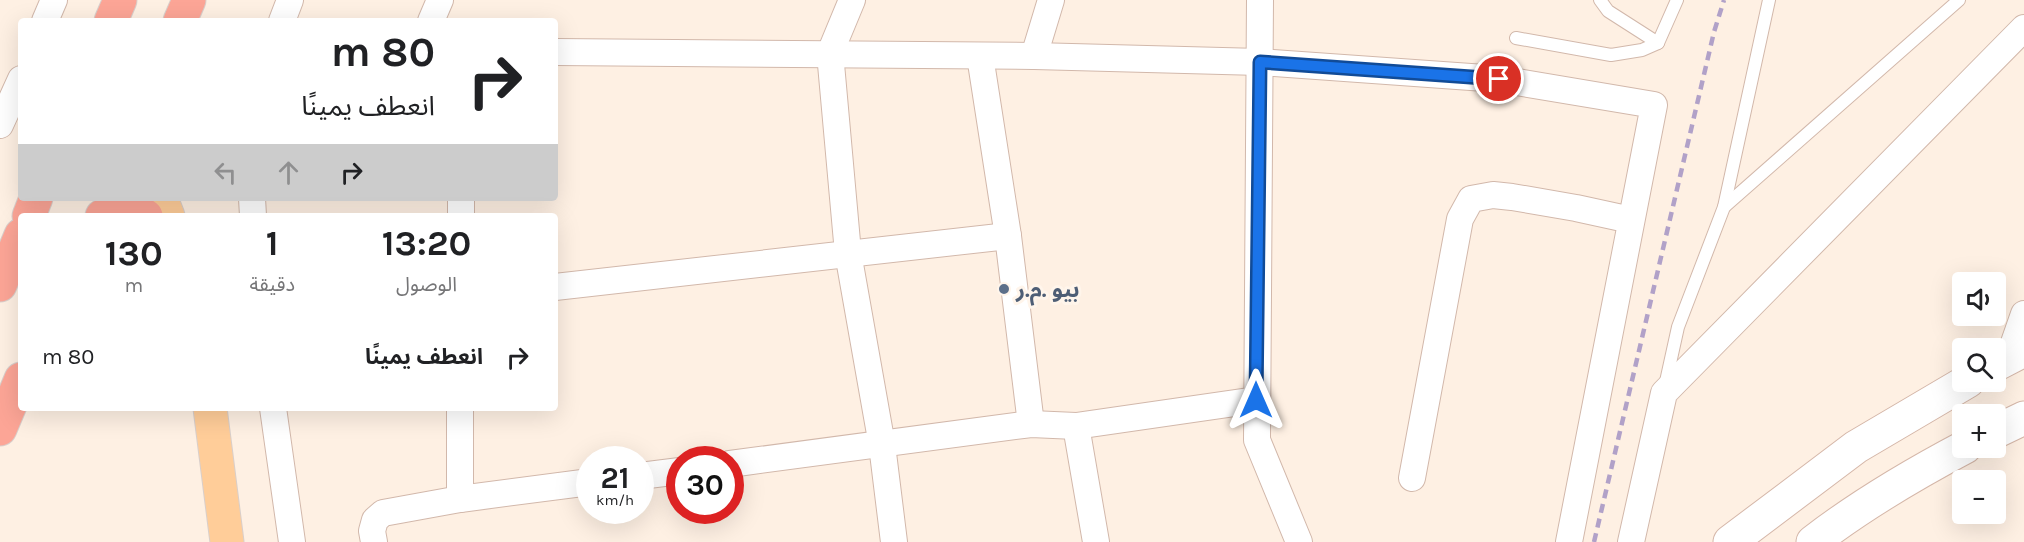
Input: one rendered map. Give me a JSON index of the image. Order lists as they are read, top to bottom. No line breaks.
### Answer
{"places":["بيو .م.ر"],"page":{"turn":["80 m","انعطف يمينًا"],"eta":["13:20","الوصول","1","دقيقة","130","m"],"map_buttons":["+","−"],"list":[{"name":"انعطف يمينًا","value":"80 m"}],"speed":"21 km/h","limit":"30"}}
